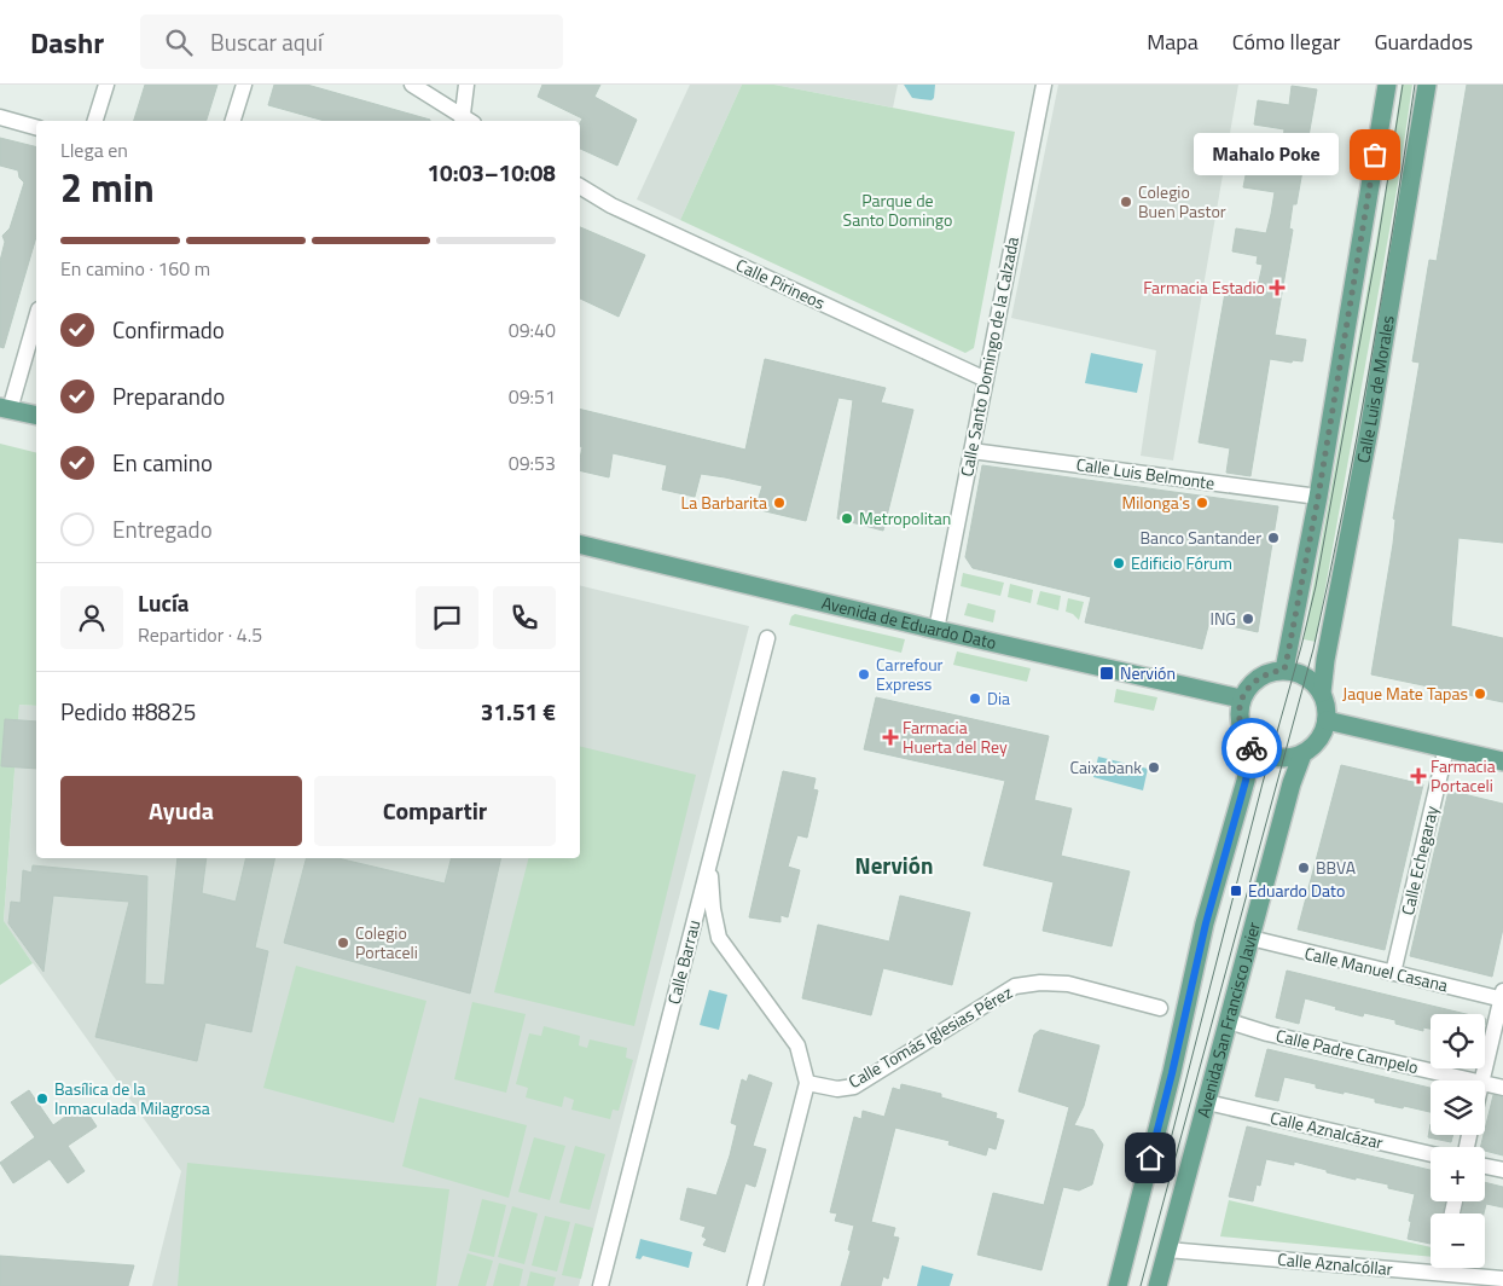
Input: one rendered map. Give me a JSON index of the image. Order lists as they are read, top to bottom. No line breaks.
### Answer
{"streets":{"main road":["Calle Luis de Morales","Avenida de Eduardo Dato","Avenida San Francisco Javier"],"street":["Calle Pirineos","Calle Santo Domingo de la Calzada","Calle Luis Belmonte","Calle Echegaray","Calle Barrau","Calle Manuel Casana","Calle Tomás Iglesias Pérez","Calle Padre Campelo","Calle Aznalcázar","Calle Aznalcóllar"]},"crossings":[["Calle Pirineos","Calle Santo Domingo de la Calzada"],["Calle Santo Domingo de la Calzada","Calle Luis Belmonte"],["Calle Santo Domingo de la Calzada","Avenida de Eduardo Dato"],["Calle Luis de Morales","Avenida de Eduardo Dato"],["Calle Luis de Morales","Avenida San Francisco Javier"],["Avenida de Eduardo Dato","Avenida San Francisco Javier"],["Calle Echegaray","Calle Manuel Casana"],["Calle Manuel Casana","Avenida San Francisco Javier"],["Avenida San Francisco Javier","Calle Padre Campelo"],["Avenida San Francisco Javier","Calle Aznalcázar"],["Avenida San Francisco Javier","Calle Aznalcóllar"]],"districts":["Nervión"],"parks":["Parque de Santo Domingo"],"places":{"other":["Mahalo Poke","Colegio Buen Pastor","La Barbarita","Milonga's","Metropolitan","Banco Santander","Edificio Fórum","ING","Carrefour Express","Jaque Mate Tapas","Dia","Caixabank","BBVA","Colegio Portaceli","Basílica de la Inmaculada Milagrosa"],"health":["Farmacia Estadio","Farmacia Huerta del Rey","Farmacia Portaceli"],"transit":["Nervión","Eduardo Dato"]},"page":{"header":"Dashr","search":"Buscar aquí","nav":["Mapa","Cómo llegar","Guardados"],"heading":["2 min","Llega en","10:03–10:08"],"panel":["Lucía","Repartidor · 4.5","Pedido #8825","31.51 €"],"bubble":"Mahalo Poke","bar":"En camino · 160 m","list":[["Confirmado","09:40"],["Preparando","09:51"],["En camino","09:53"],"Entregado"],"buttons":["Ayuda","Compartir"],"map_buttons":["+","−"]}}
